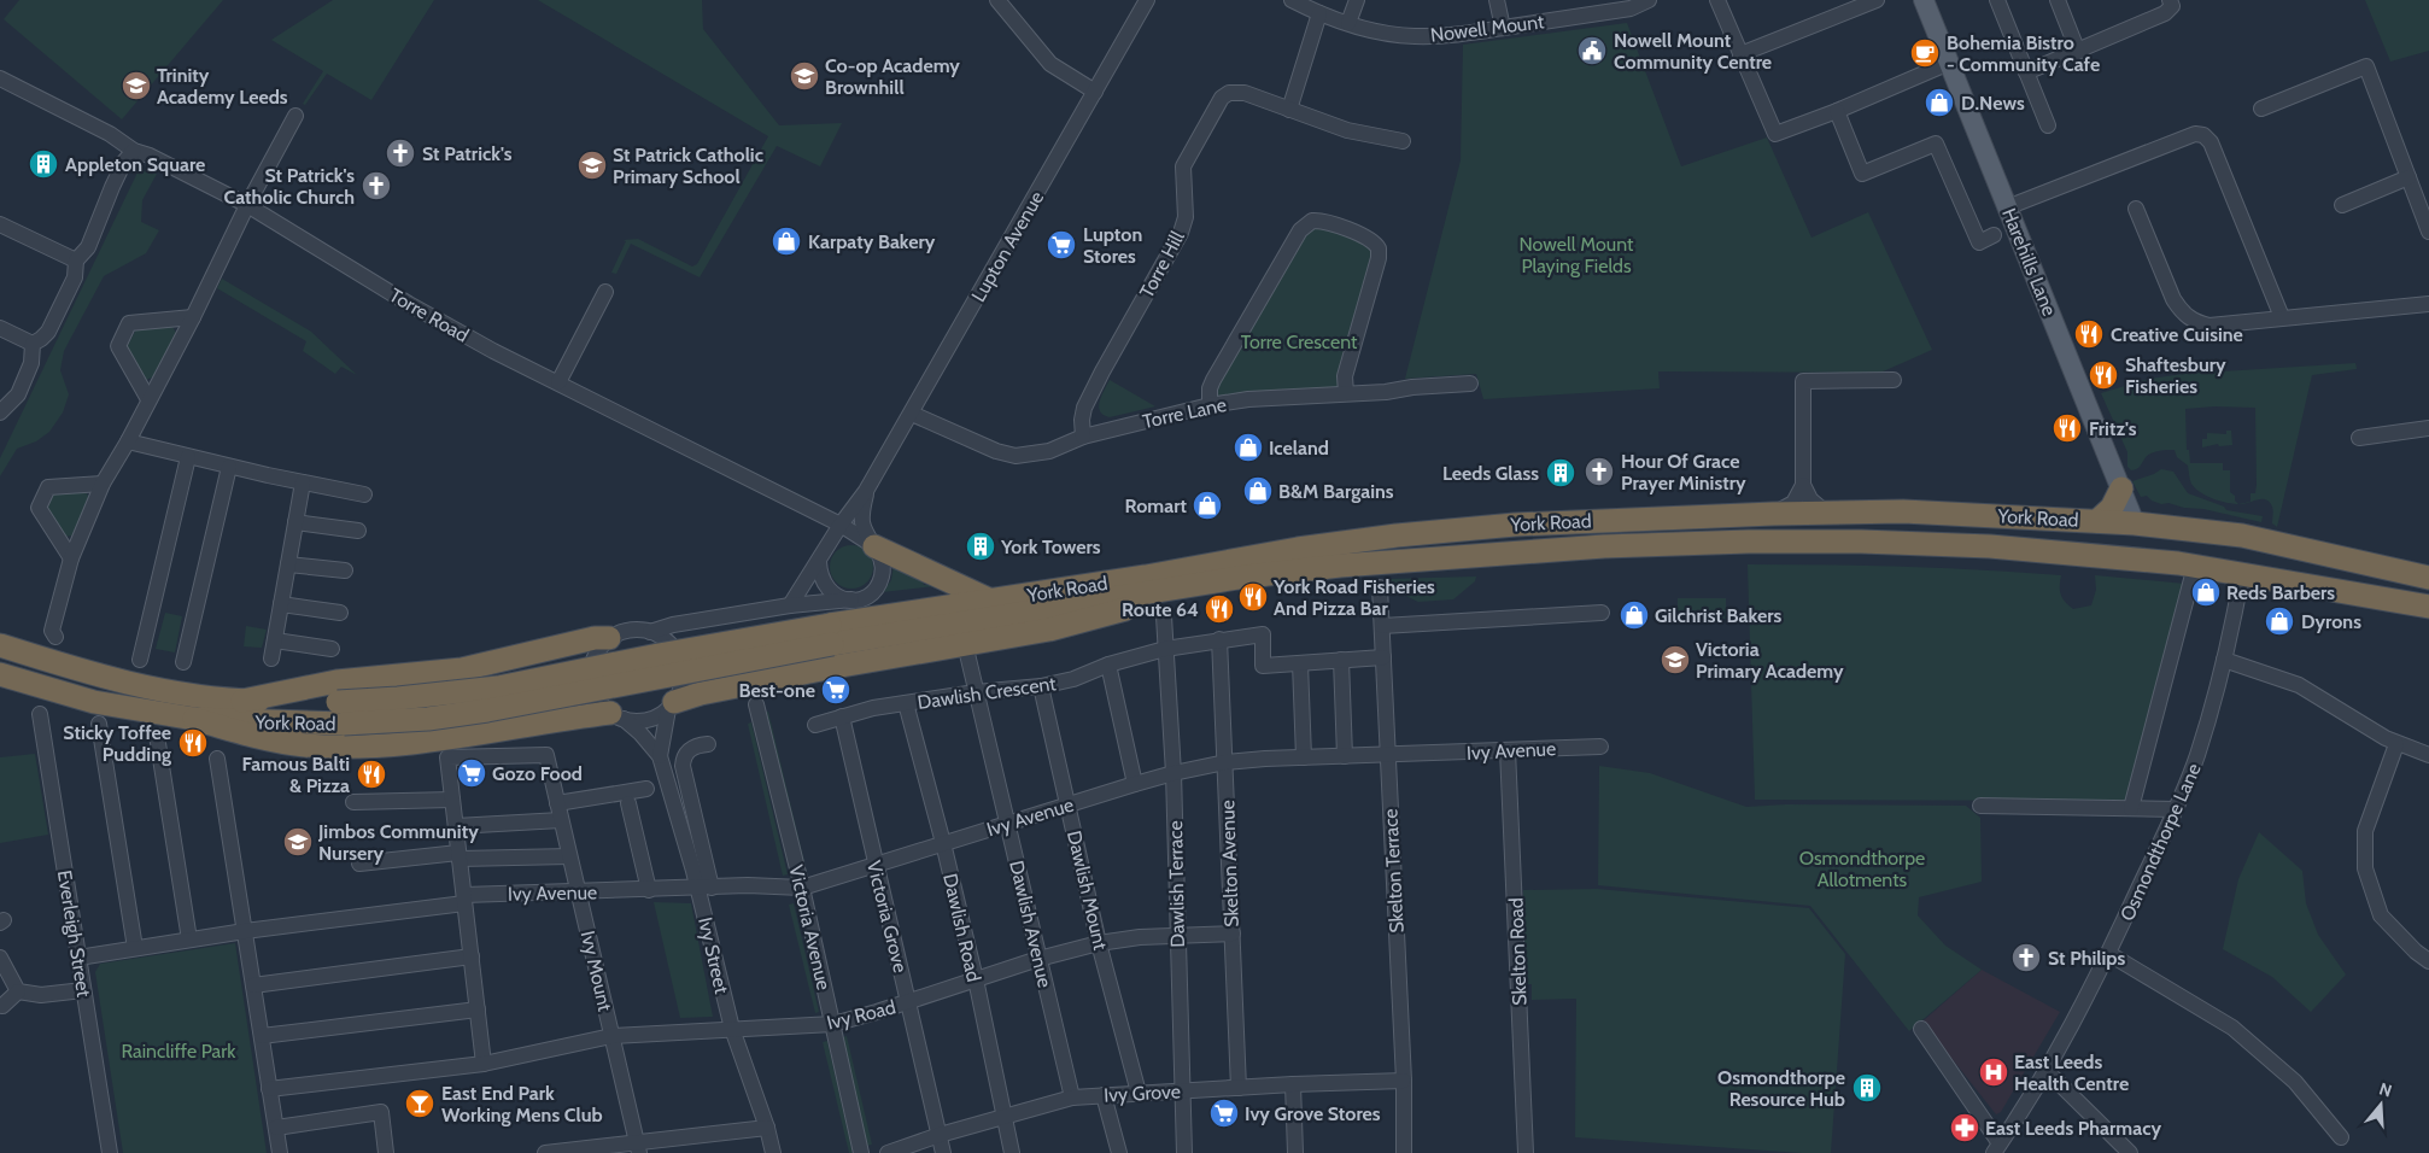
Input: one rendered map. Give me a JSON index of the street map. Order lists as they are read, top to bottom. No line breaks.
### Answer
{"streets":{"highway":["York Road"],"main road":["Harehills Lane"],"street":["Nowell Mount","Lupton Avenue","Torre Hill","Torre Road","Torre Lane","Dawlish Crescent","Ivy Avenue","Osmondthorpe Lane","Skelton Avenue","Skelton Terrace","Dawlish Terrace","Dawlish Mount","Victoria Grove","Dawlish Avenue","Victoria Avenue","Dawlish Road","Everleigh Street","Skelton Road","Ivy Street","Ivy Mount","Ivy Road","Ivy Grove"]},"crossings":[["Lupton Avenue","Torre Road"],["Lupton Avenue","Torre Lane"],["Harehills Lane","York Road"],["Torre Hill","Torre Lane"],["York Road","Osmondthorpe Lane"],["Dawlish Crescent","Skelton Avenue"],["Dawlish Crescent","Dawlish Terrace"],["Dawlish Crescent","Dawlish Mount"],["Dawlish Crescent","Victoria Grove"],["Dawlish Crescent","Dawlish Avenue"],["Dawlish Crescent","Dawlish Road"],["Ivy Avenue","Skelton Avenue"],["Ivy Avenue","Skelton Terrace"],["Ivy Avenue","Dawlish Terrace"],["Ivy Avenue","Dawlish Mount"],["Ivy Avenue","Victoria Grove"],["Ivy Avenue","Dawlish Avenue"],["Ivy Avenue","Victoria Avenue"],["Ivy Avenue","Dawlish Road"],["Ivy Avenue","Everleigh Street"],["Ivy Avenue","Skelton Road"],["Ivy Avenue","Ivy Street"],["Ivy Avenue","Ivy Mount"],["Skelton Avenue","Ivy Road"],["Skelton Avenue","Ivy Grove"],["Skelton Terrace","Ivy Grove"],["Dawlish Terrace","Ivy Road"],["Dawlish Terrace","Ivy Grove"],["Dawlish Mount","Ivy Road"],["Dawlish Mount","Ivy Grove"],["Victoria Grove","Ivy Road"],["Victoria Grove","Ivy Grove"],["Dawlish Avenue","Ivy Road"],["Dawlish Avenue","Ivy Grove"],["Victoria Avenue","Ivy Road"],["Dawlish Road","Ivy Road"],["Dawlish Road","Ivy Grove"],["Ivy Street","Ivy Road"],["Ivy Mount","Ivy Road"]],"parks":["Nowell Mount Playing Fields","Torre Crescent","Osmondthorpe Allotments","Raincliffe Park"],"places":{"public building":["Nowell Mount Community Centre"],"cafe":["Bohemia Bistro - Community Cafe"],"school or university":["Co-op Academy Brownhill","Trinity Academy Leeds","St Patrick Catholic Primary School","Victoria Primary Academy","Jimbos Community Nursery"],"shop":["D.News","Karpaty Bakery","Iceland","B&M Bargains","Romart","Reds Barbers","Gilchrist Bakers","Dyrons"],"church":["St Patrick's","St Patrick's Catholic Church","Hour Of Grace Prayer Ministry","St Philips"],"building":["Appleton Square","Leeds Glass","York Towers","Osmondthorpe Resource Hub"],"supermarket":["Lupton Stores","Best-one","Gozo Food","Ivy Grove Stores"],"restaurant":["Creative Cuisine","Shaftesbury Fisheries","Fritz's","York Road Fisheries And Pizza Bar","Route 64","Sticky Toffee Pudding","Famous Balti & Pizza"],"hospital":["East Leeds Health Centre"],"bar":["East End Park Working Mens Club"],"pharmacy":["East Leeds Pharmacy"]},"north":"top"}
